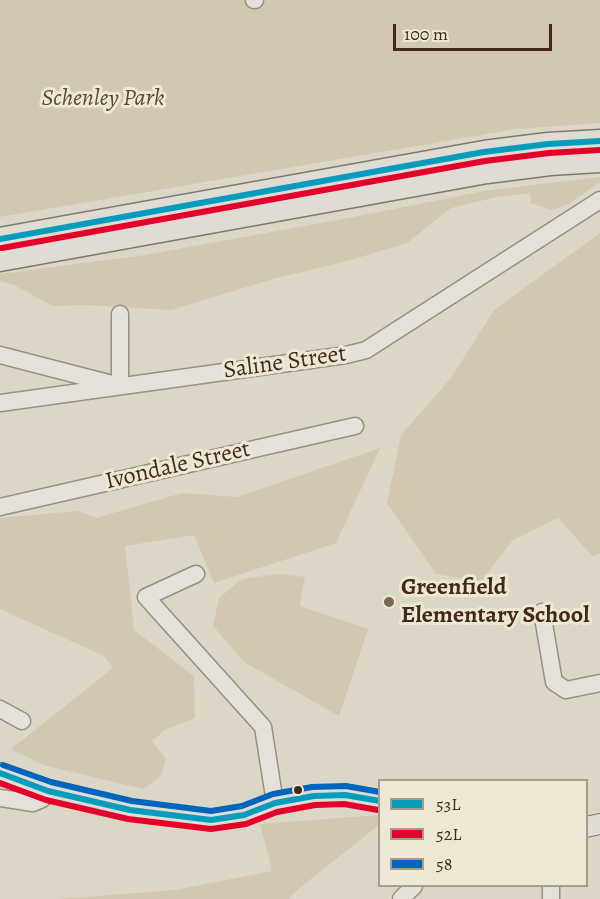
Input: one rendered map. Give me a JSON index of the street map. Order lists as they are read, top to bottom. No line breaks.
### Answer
{"streets":{"street":["Saline Street","Ivondale Street"]},"parks":["Schenley Park"],"places":["Greenfield Elementary School"],"lines":["transit line 53L","transit line 52L","transit line 58"],"legend":["53L","52L","58"],"scale_bar":"100 m"}
